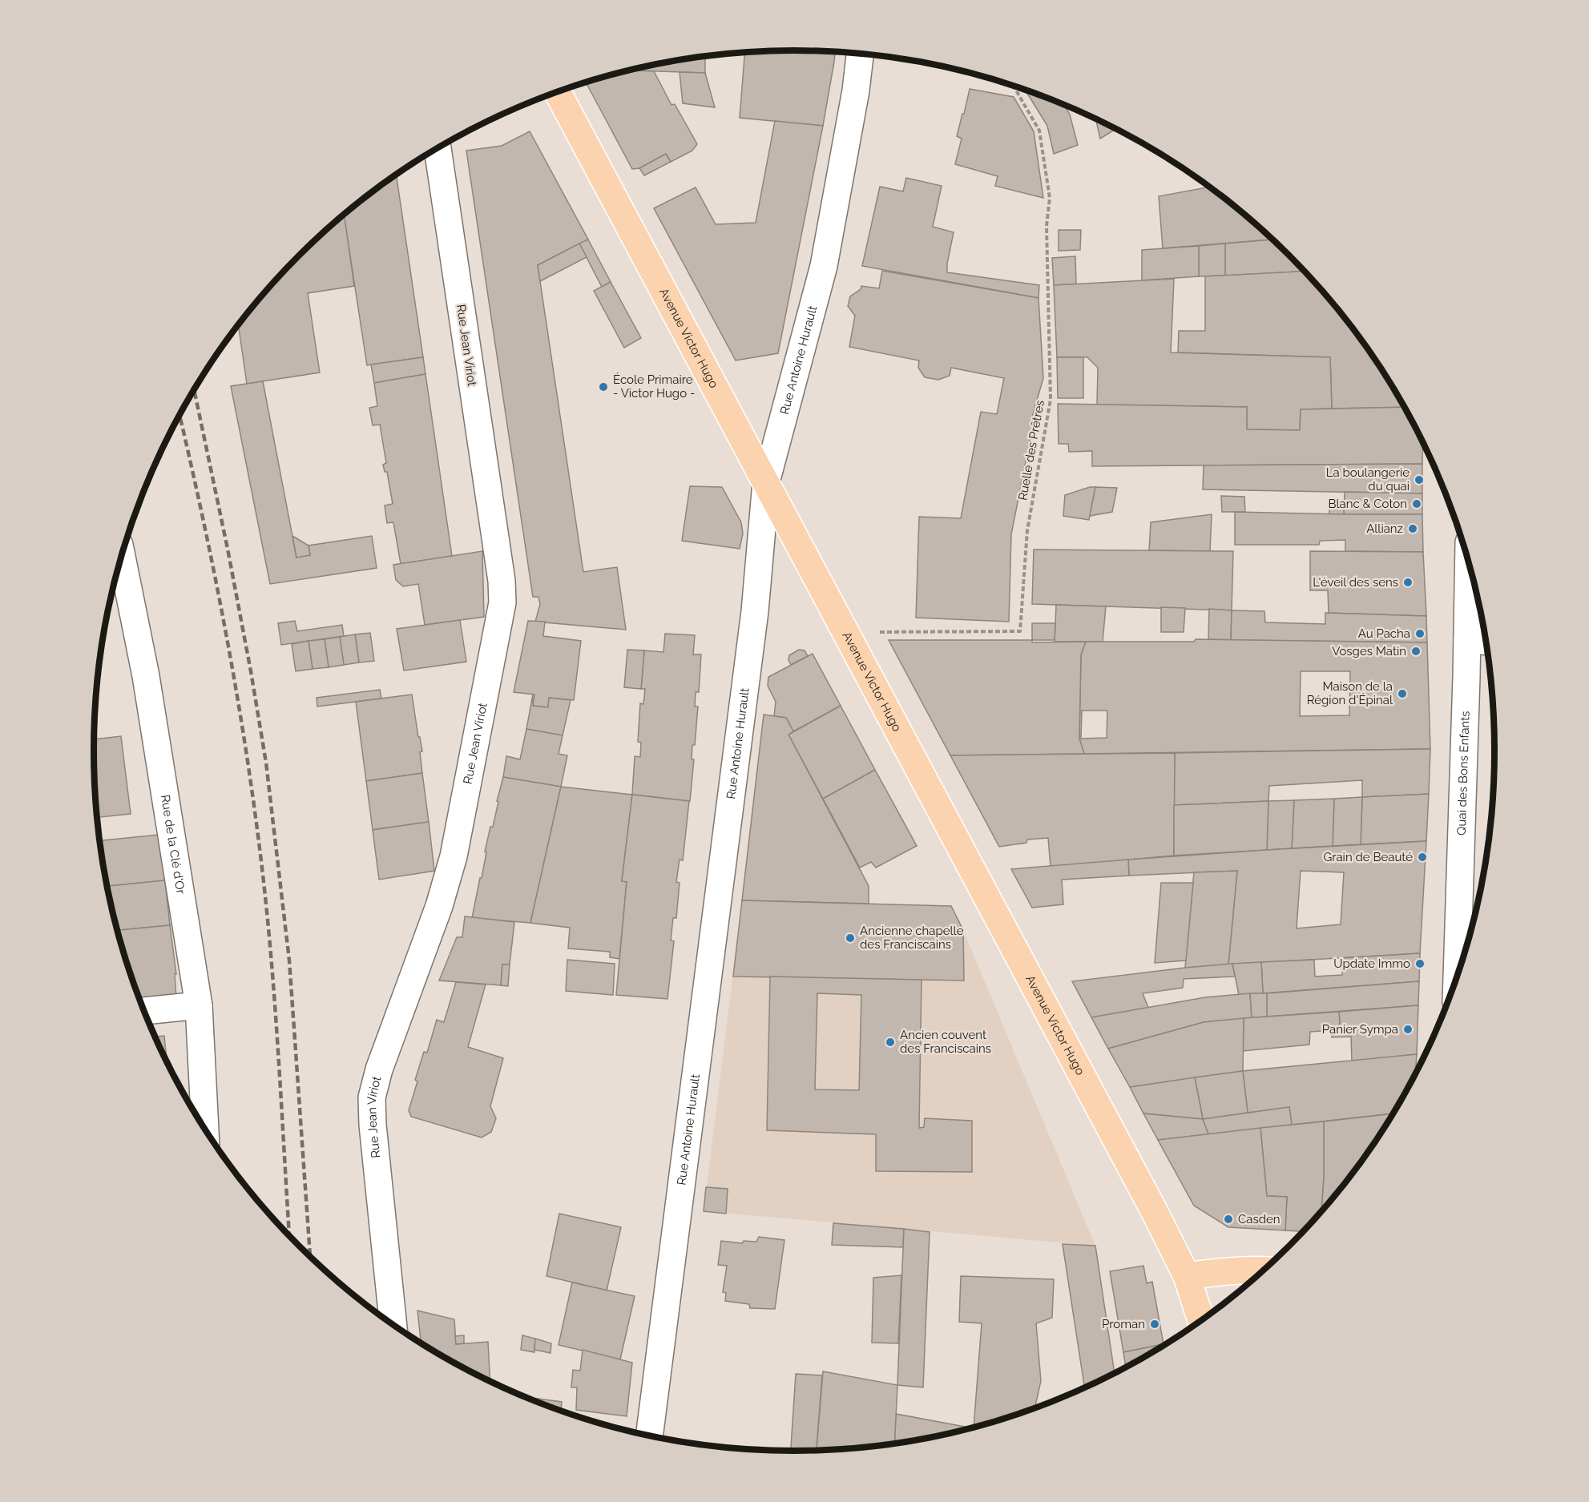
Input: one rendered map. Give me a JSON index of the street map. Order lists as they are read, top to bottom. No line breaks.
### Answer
{"streets":{"main road":["Avenue Victor Hugo"],"street":["Rue Jean Viriot","Rue Antoine Hurault","Quai des Bons Enfants","Rue de la Clé d'Or"],"path":["Ruelle des Prêtres"]},"crossings":[["Avenue Victor Hugo","Rue Antoine Hurault"],["Avenue Victor Hugo","Ruelle des Prêtres"]],"places":["École Primaire - Victor Hugo -","La boulangerie du quai","Blanc & Coton","Allianz","L'éveil des sens","Au Pacha","Vosges Matin","Maison de la Région d'Épinal","Grain de Beauté","Ancienne chapelle des Franciscains","Update Immo","Panier Sympa","Ancien couvent des Franciscains","Casden","Proman"]}
